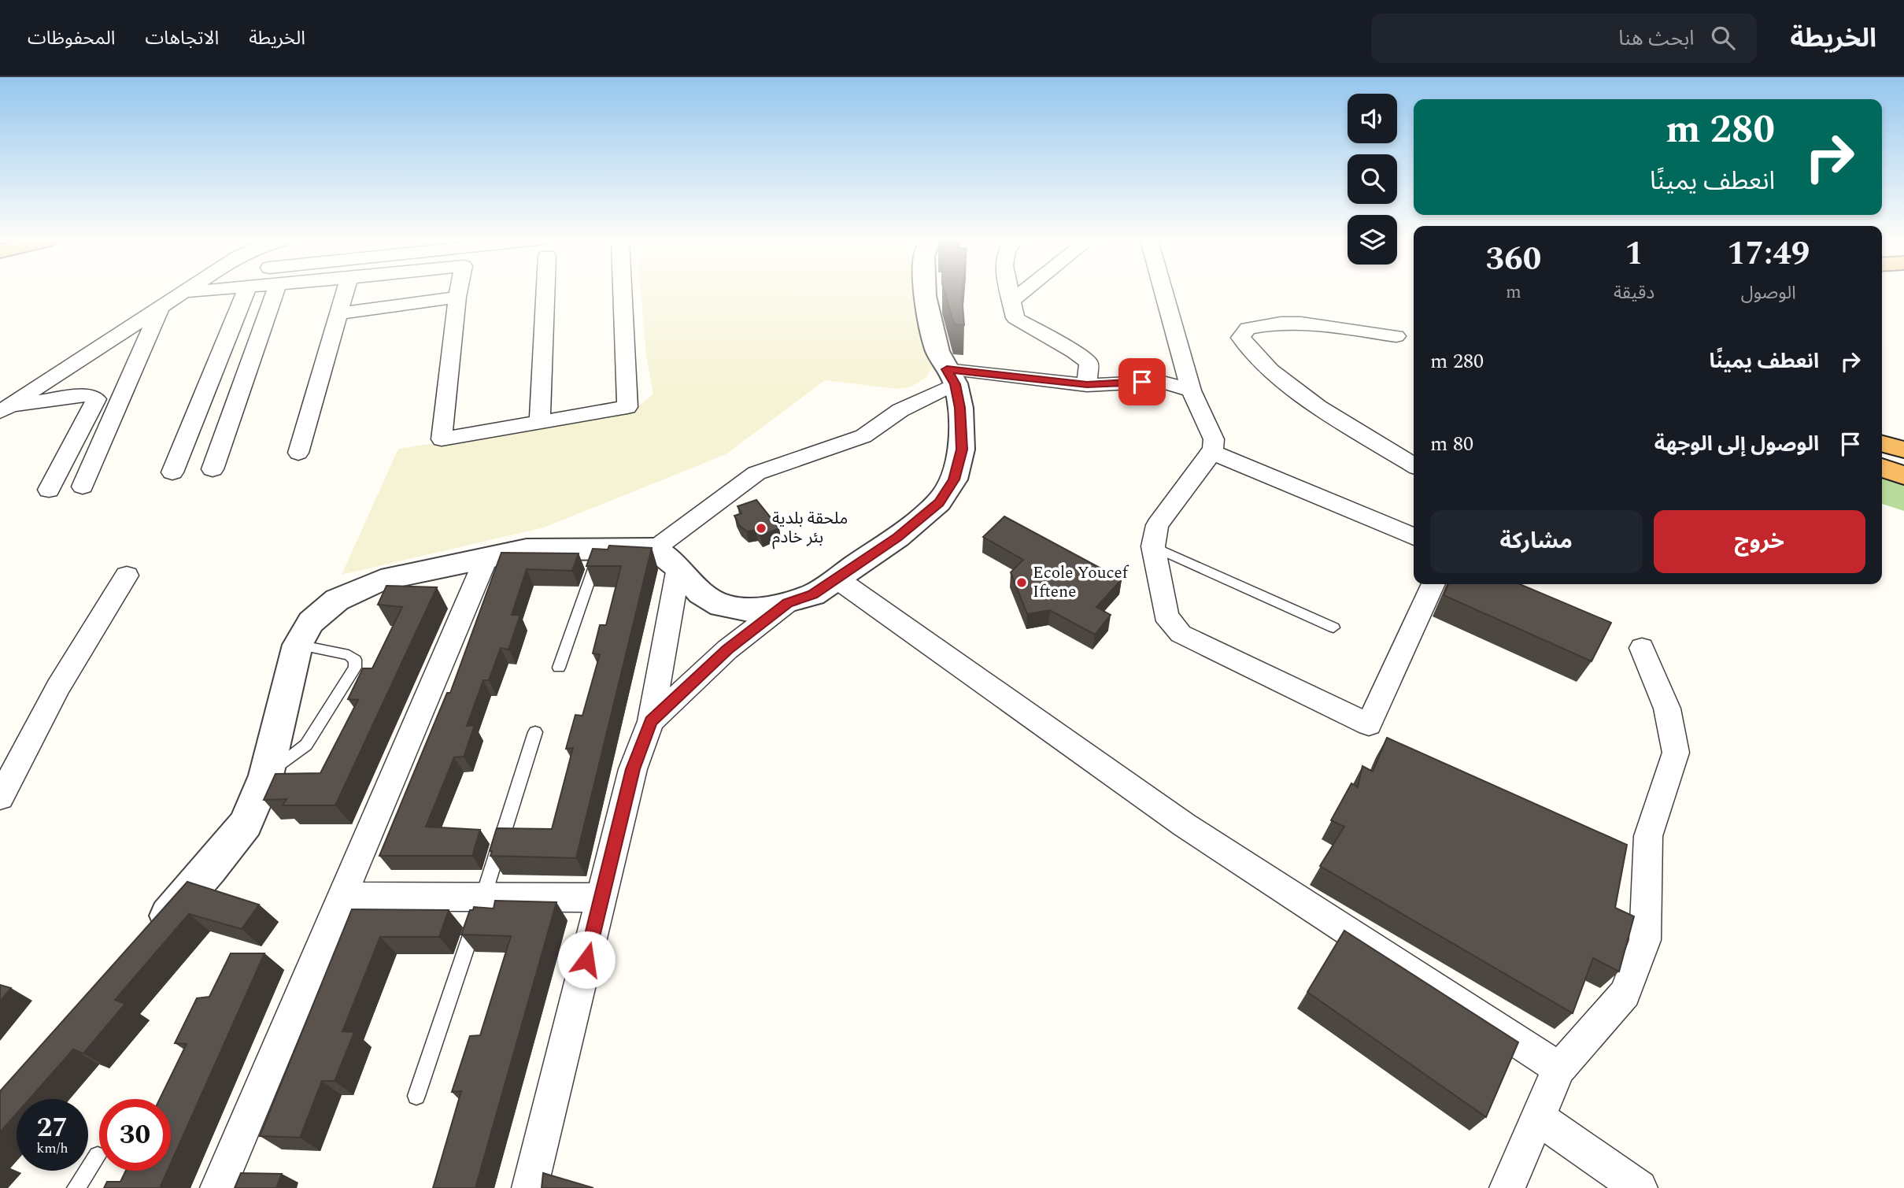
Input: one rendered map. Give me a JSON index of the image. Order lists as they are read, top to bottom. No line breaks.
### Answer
{"places":["ملحقة بلدية بئر خادم","Ecole Youcef Iftene"],"page":{"header":"الخريطة","search":"ابحث هنا","nav":["الخريطة","الاتجاهات","المحفوظات"],"turn":["280 m","انعطف يمينًا"],"eta":["17:49","الوصول","1","دقيقة","360","m"],"list":[{"name":"انعطف يمينًا","value":"280 m"},{"name":"الوصول إلى الوجهة","value":"80 m"}],"buttons":["خروج","مشاركة"],"speed":"27 km/h","limit":"30"}}
